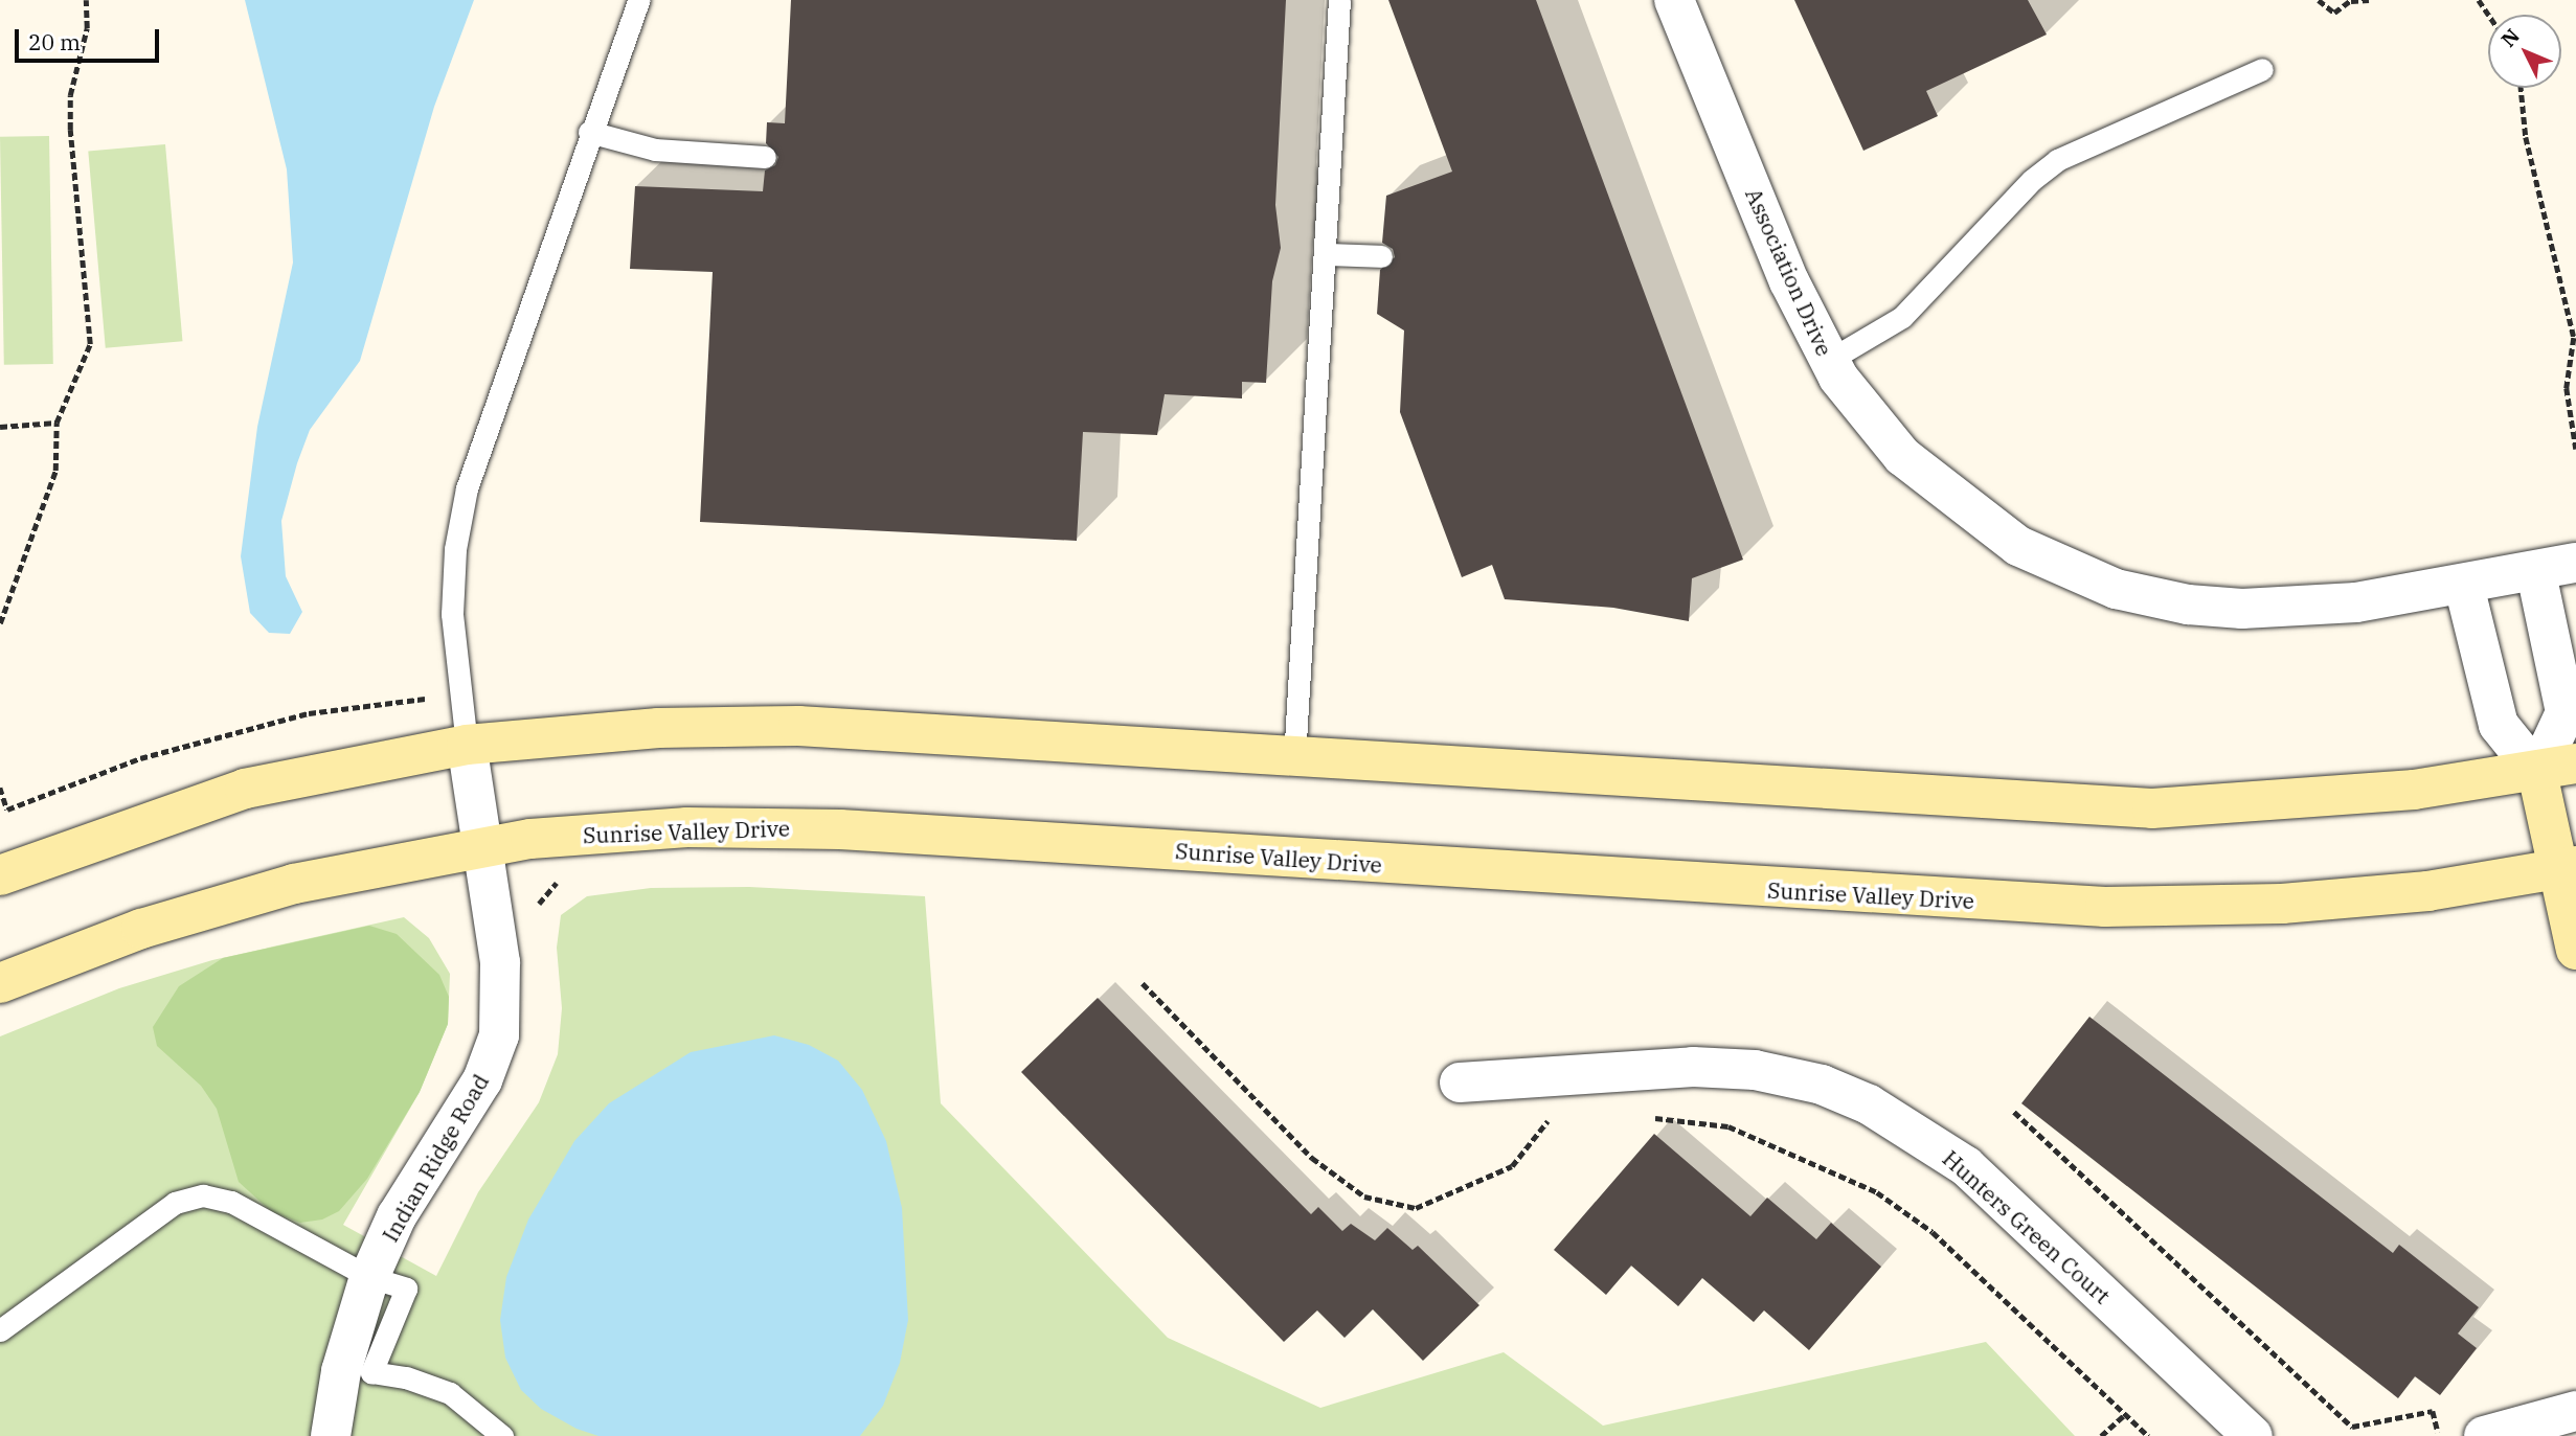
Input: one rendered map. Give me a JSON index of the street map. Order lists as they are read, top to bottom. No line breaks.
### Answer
{"streets":{"main road":["Sunrise Valley Drive"],"street":["Association Drive","Indian Ridge Road","Hunters Green Court"]},"crossings":[["Sunrise Valley Drive","Indian Ridge Road"]],"scale_bar":"20 m","north":"top left"}
